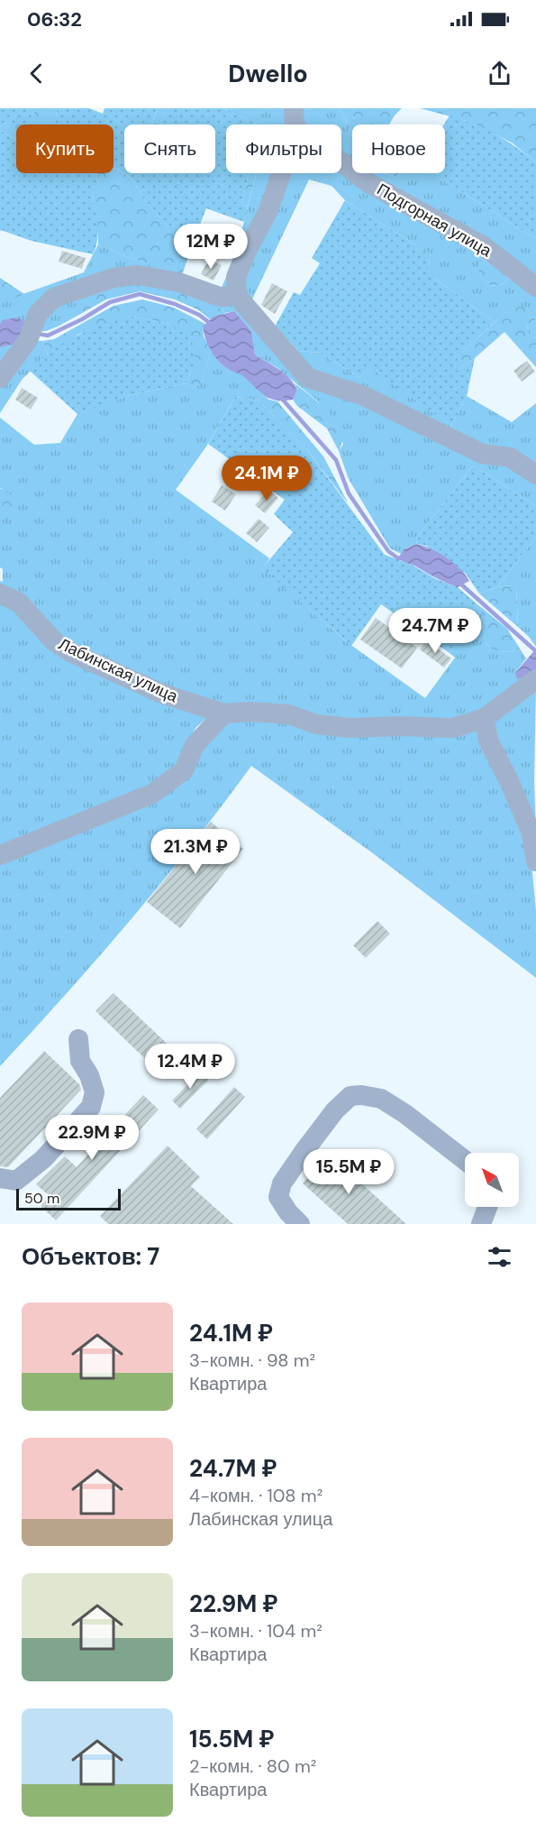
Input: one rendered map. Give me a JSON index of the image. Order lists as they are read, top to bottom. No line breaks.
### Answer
{"streets":{"street":["Подгорная улица","Лабинская улица"]},"scale_bar":"50 m","north":"top left","page":{"status":"06:32","header":"Dwello","chip":["Купить","Снять","Фильтры","Новое"],"price":["12M ₽","24.1M ₽","24.7M ₽","21.3M ₽","12.4M ₽","22.9M ₽","15.5M ₽"],"scale":"50 m","heading":"Объектов: 7","list":[{"name":"24.1M ₽","note":"3-комн. · 98 m² · Квартира"},{"name":"24.7M ₽","note":"4-комн. · 108 m² · Лабинская улица"},{"name":"22.9M ₽","note":"3-комн. · 104 m² · Квартира"},{"name":"15.5M ₽","note":"2-комн. · 80 m² · Квартира"}]}}
